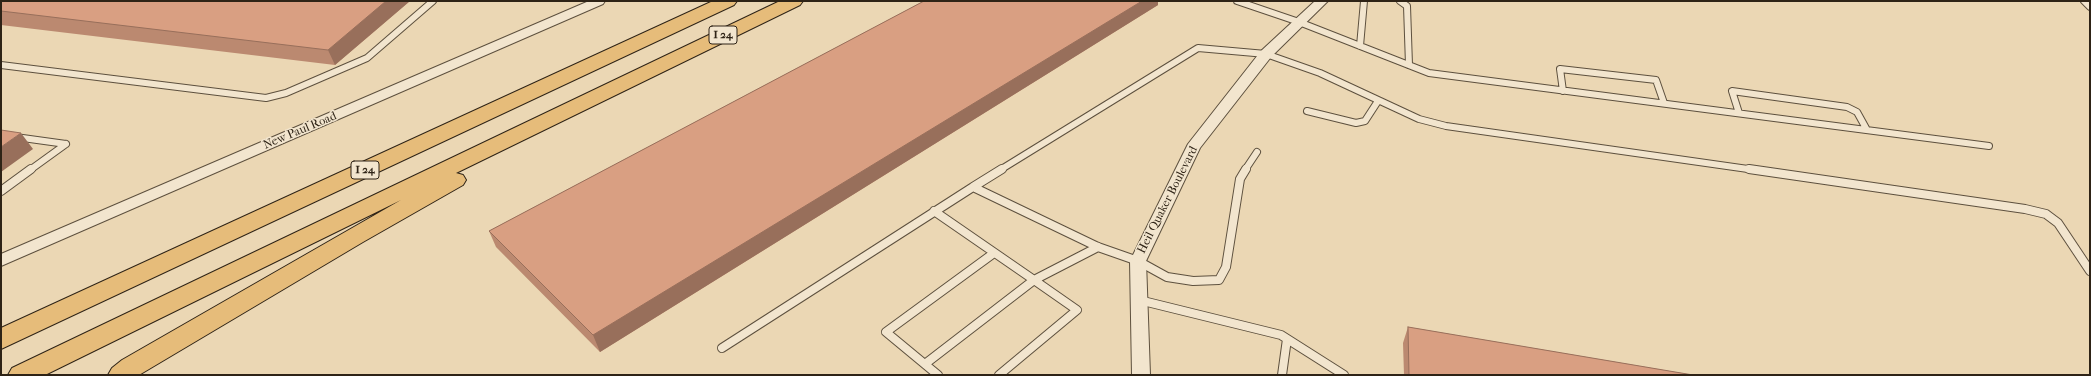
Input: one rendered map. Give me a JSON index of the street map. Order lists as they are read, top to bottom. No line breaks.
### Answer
{"streets":{"highway":["I 24"],"street":["New Paul Road","Heil Quaker Boulevard"]}}
